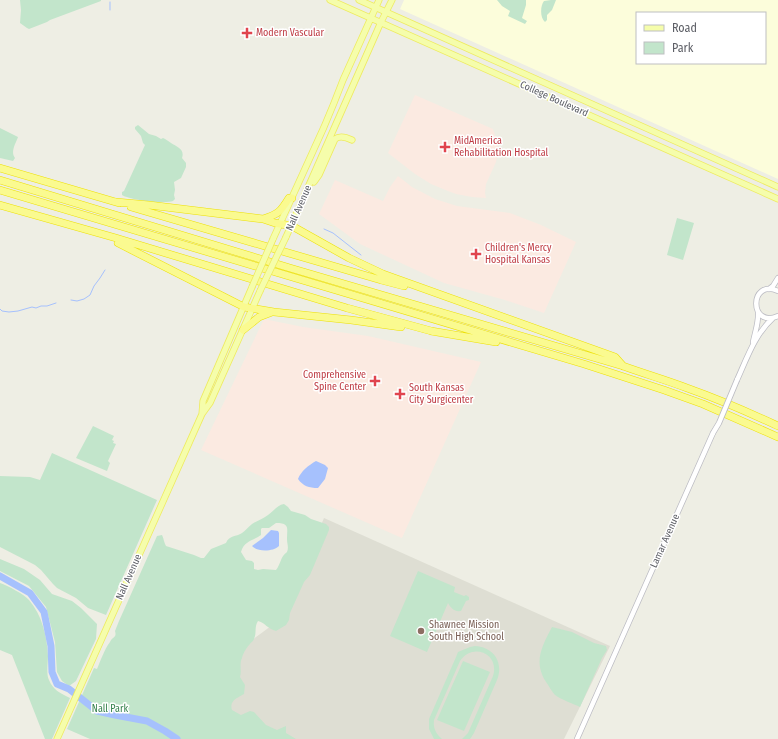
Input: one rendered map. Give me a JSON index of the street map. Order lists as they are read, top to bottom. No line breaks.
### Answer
{"streets":{"main road":["College Boulevard","Nall Avenue"],"street":["Lamar Avenue"]},"crossings":[["College Boulevard","Nall Avenue"]],"parks":["Nall Park"],"places":{"health":["Modern Vascular","MidAmerica Rehabilitation Hospital","Children's Mercy Hospital Kansas","Comprehensive Spine Center","South Kansas City Surgicenter"],"other":["Shawnee Mission South High School"]},"legend":["Road","Park"]}
